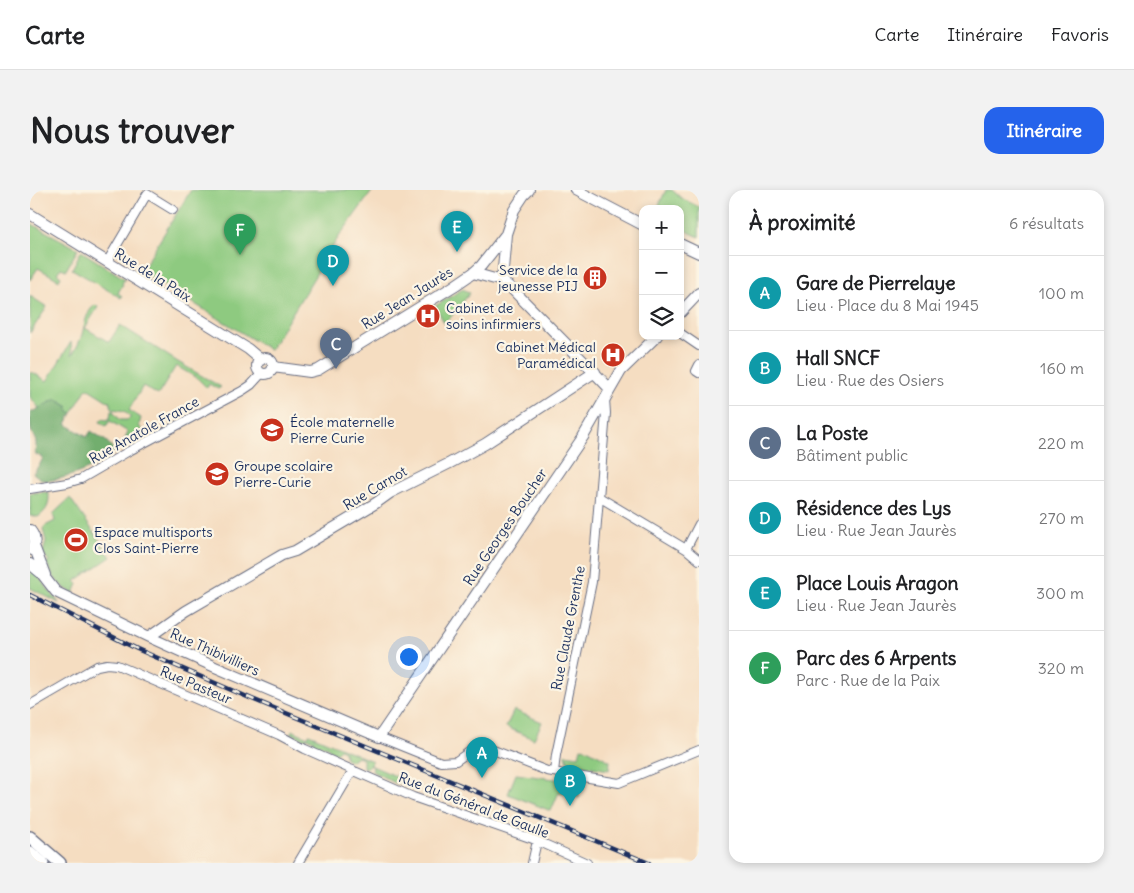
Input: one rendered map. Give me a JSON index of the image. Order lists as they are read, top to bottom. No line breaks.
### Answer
{"streets":{"street":["Rue de la Paix","Rue Jean Jaurès","Rue Anatole France","Rue Carnot","Rue Georges Boucher","Rue Claude Grenthe","Rue Thibivilliers","Rue Pasteur","Rue du Général de Gaulle"]},"crossings":[["Rue de la Paix","Rue Jean Jaurès"],["Rue de la Paix","Rue Anatole France"],["Rue Jean Jaurès","Rue Anatole France"],["Rue Carnot","Rue Thibivilliers"],["Rue Georges Boucher","Rue Claude Grenthe"],["Rue Georges Boucher","Rue Thibivilliers"],["Rue Pasteur","Rue du Général de Gaulle"]],"places":{"building":["Service de la jeunesse PIJ"],"hospital":["Cabinet de soins infirmiers","Cabinet Médical Paramédical"],"school or university":["École maternelle Pierre Curie","Groupe scolaire Pierre-Curie"],"sports":["Espace multisports Clos Saint-Pierre"]},"page":{"header":"Carte","nav":["Carte","Itinéraire","Favoris"],"buttons":"Itinéraire","title":"Nous trouver","heading":["À proximité","6 résultats"],"map_buttons":["+","−"],"pins":["E","F","D","C","A","B"],"list":[{"mark":"A","name":"Gare de Pierrelaye","note":"Lieu · Place du 8 Mai 1945","value":"100 m"},{"mark":"B","name":"Hall SNCF","note":"Lieu · Rue des Osiers","value":"160 m"},{"mark":"C","name":"La Poste","note":"Bâtiment public","value":"220 m"},{"mark":"D","name":"Résidence des Lys","note":"Lieu · Rue Jean Jaurès","value":"270 m"},{"mark":"E","name":"Place Louis Aragon","note":"Lieu · Rue Jean Jaurès","value":"300 m"},{"mark":"F","name":"Parc des 6 Arpents","note":"Parc · Rue de la Paix","value":"320 m"}]}}
